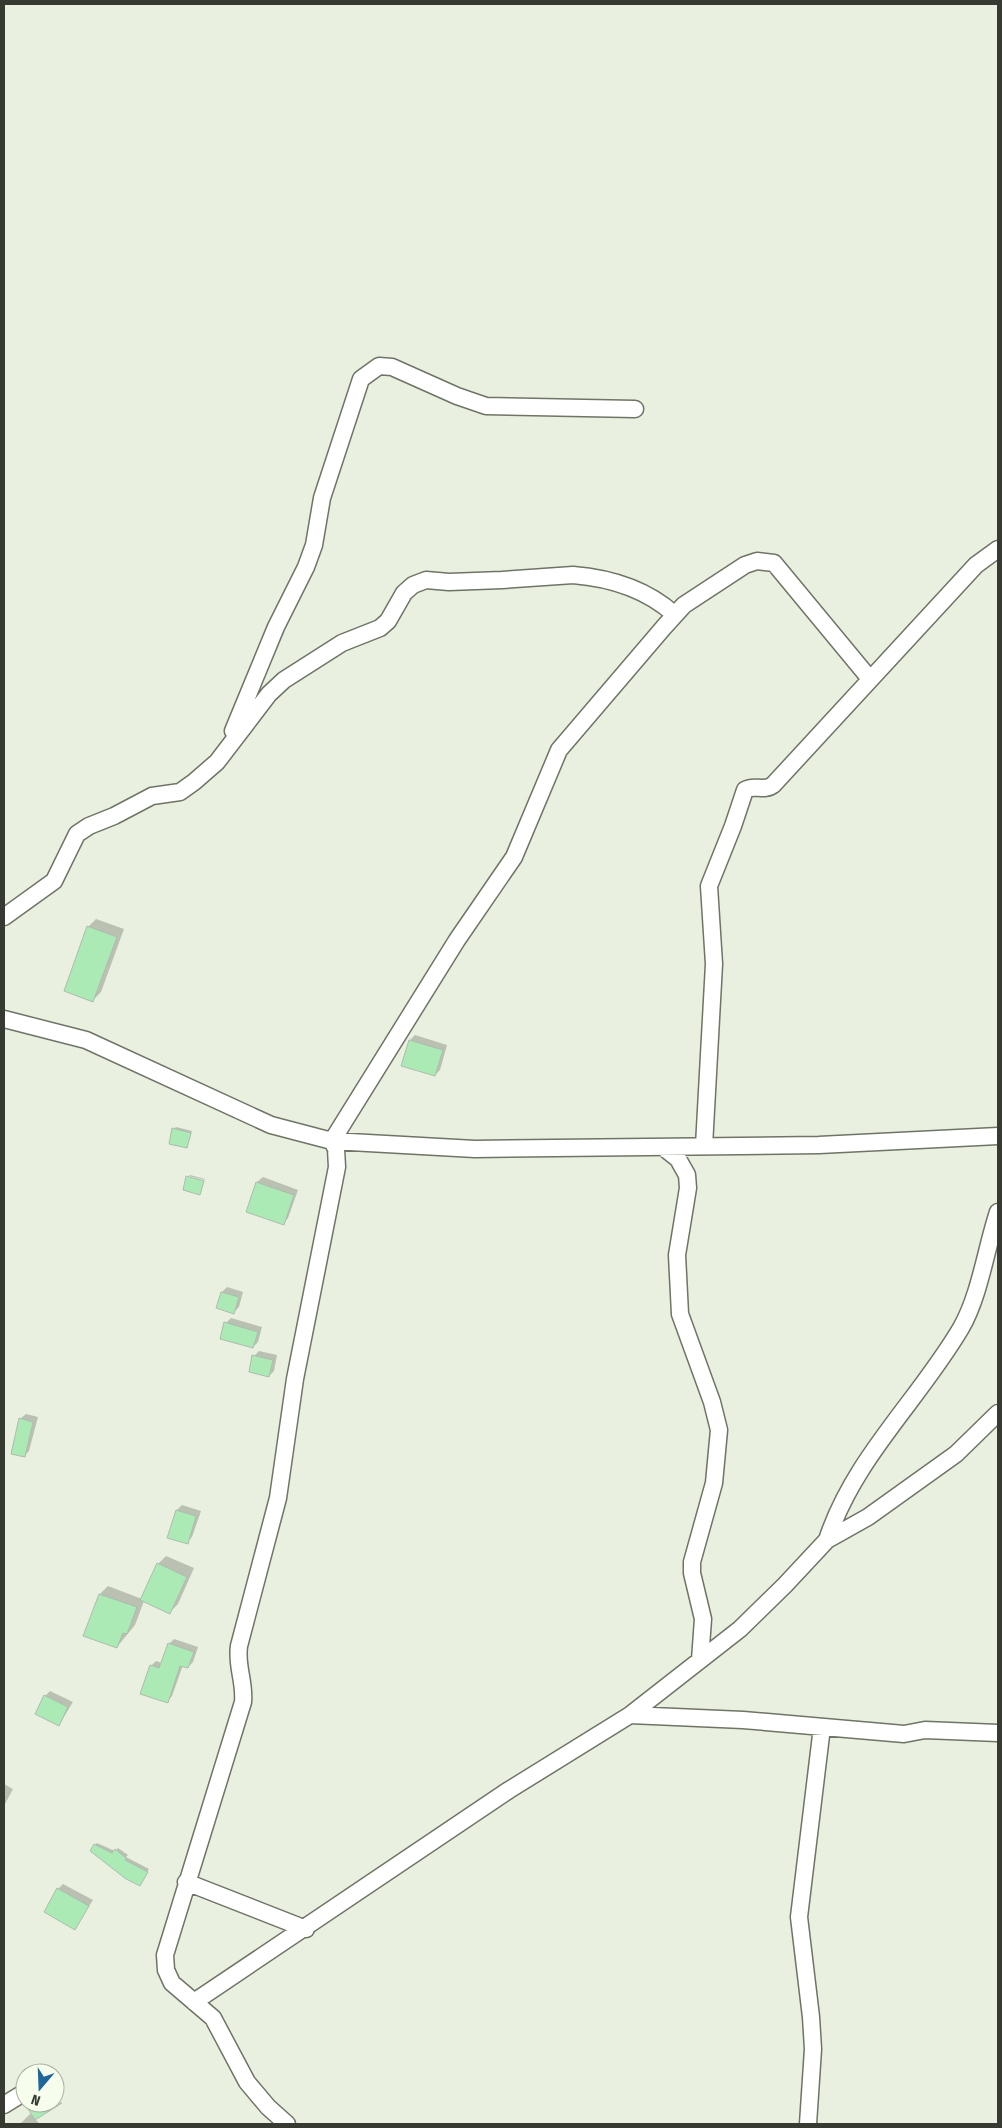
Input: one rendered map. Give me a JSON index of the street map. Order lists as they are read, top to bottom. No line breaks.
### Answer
{"north":"bottom"}
